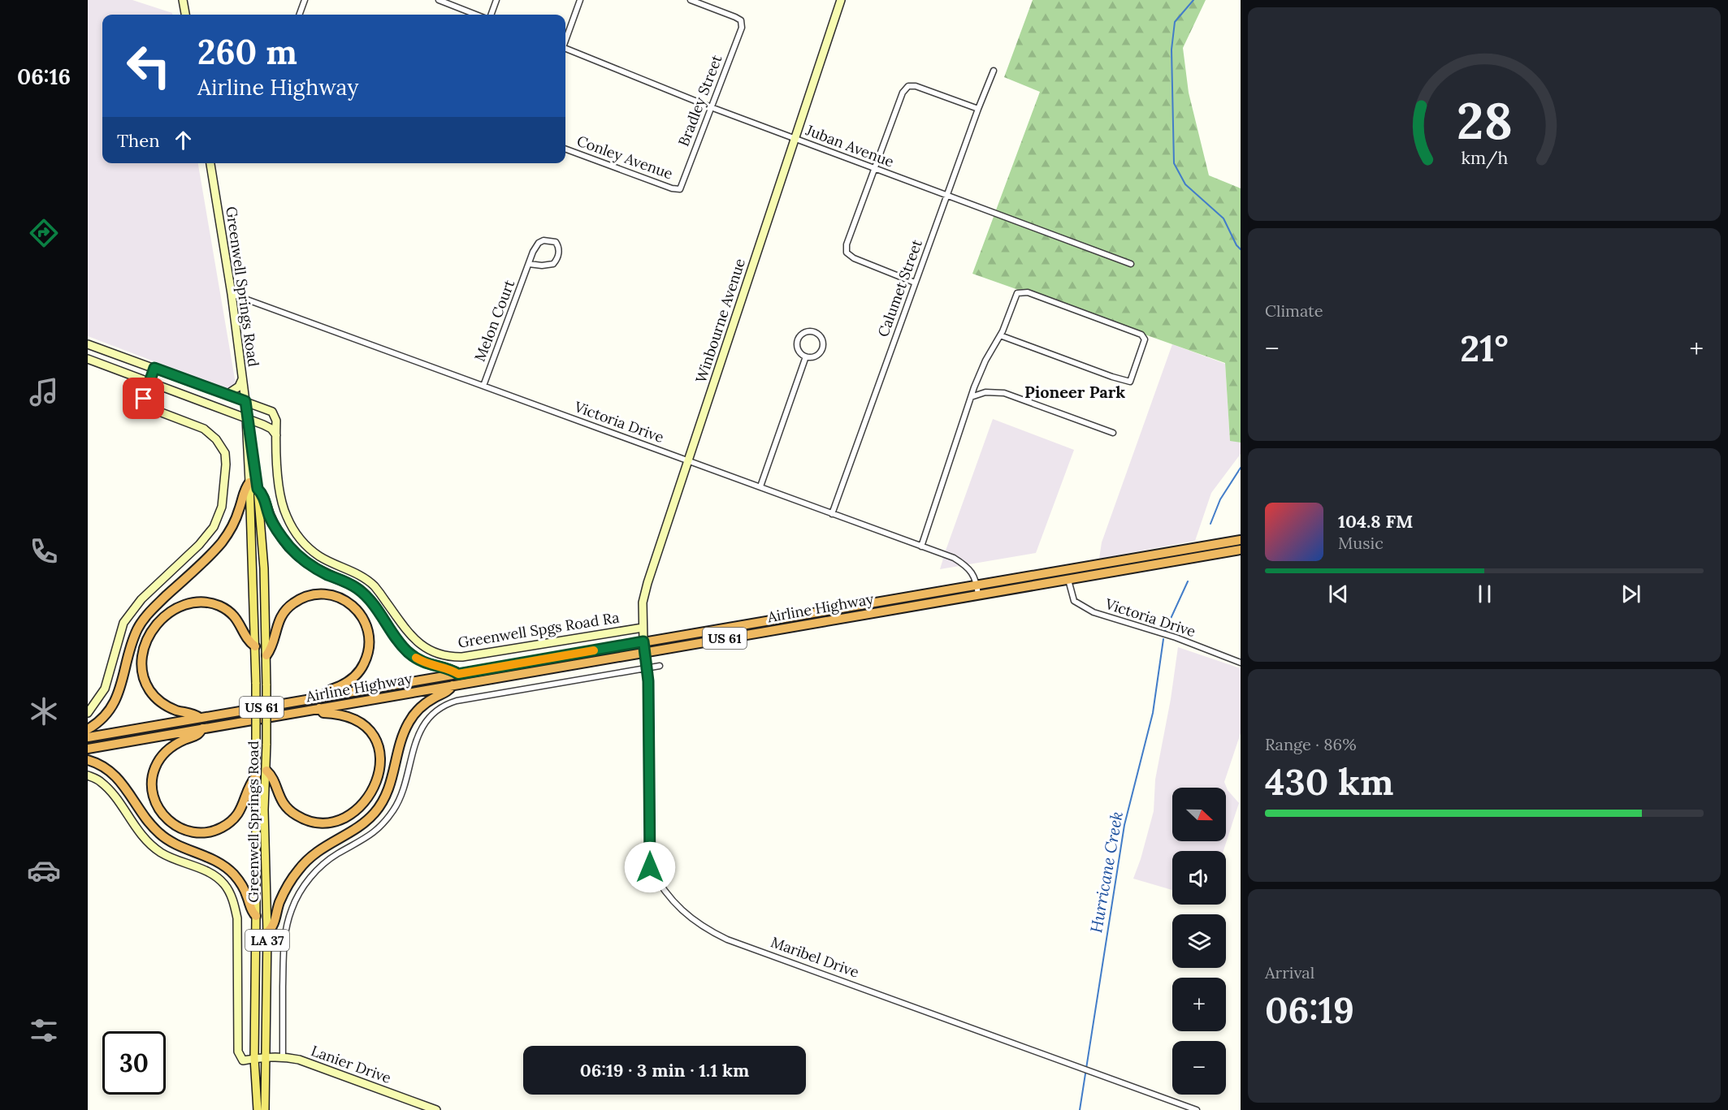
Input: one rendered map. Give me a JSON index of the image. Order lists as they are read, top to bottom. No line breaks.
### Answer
{"streets":{"highway":["Airline Highway","US 61"],"main road":["Greenwell Springs Road","LA 37"],"street":["Bradley Street","Juban Avenue","Conley Avenue","Calumet Street","Melon Court","Winbourne Avenue","Victoria Drive","Greenwell Spgs Road Ra","Maribel Drive","Lanier Drive"]},"crossings":[["Bradley Street","Juban Avenue"],["Bradley Street","Conley Avenue"],["Juban Avenue","Calumet Street"],["Juban Avenue","Winbourne Avenue"],["Greenwell Springs Road","Victoria Drive"],["Greenwell Springs Road","Greenwell Spgs Road Ra"],["Greenwell Springs Road","Lanier Drive"],["Calumet Street","Victoria Drive"],["Melon Court","Victoria Drive"],["Winbourne Avenue","Victoria Drive"],["Winbourne Avenue","Airline Highway"],["Winbourne Avenue","Greenwell Spgs Road Ra"],["Winbourne Avenue","Maribel Drive"],["Victoria Drive","Airline Highway"],["Airline Highway","Maribel Drive"]],"districts":["Pioneer Park"],"water":["Hurricane Creek"],"north":"right","page":{"tabs":"06:16","turn":["260 m","Airline Highway"],"then":"Then","tile":["Climate",["Range · 86%","430 km"],["Arrival","06:19"]],"heat":["−","21°","+"],"song":["104.8 FM","Music"],"map_buttons":["+","−"],"limit":"30","trip":"06:19 · 3 min · 1.1 km","gauge":["28","km/h"]}}
